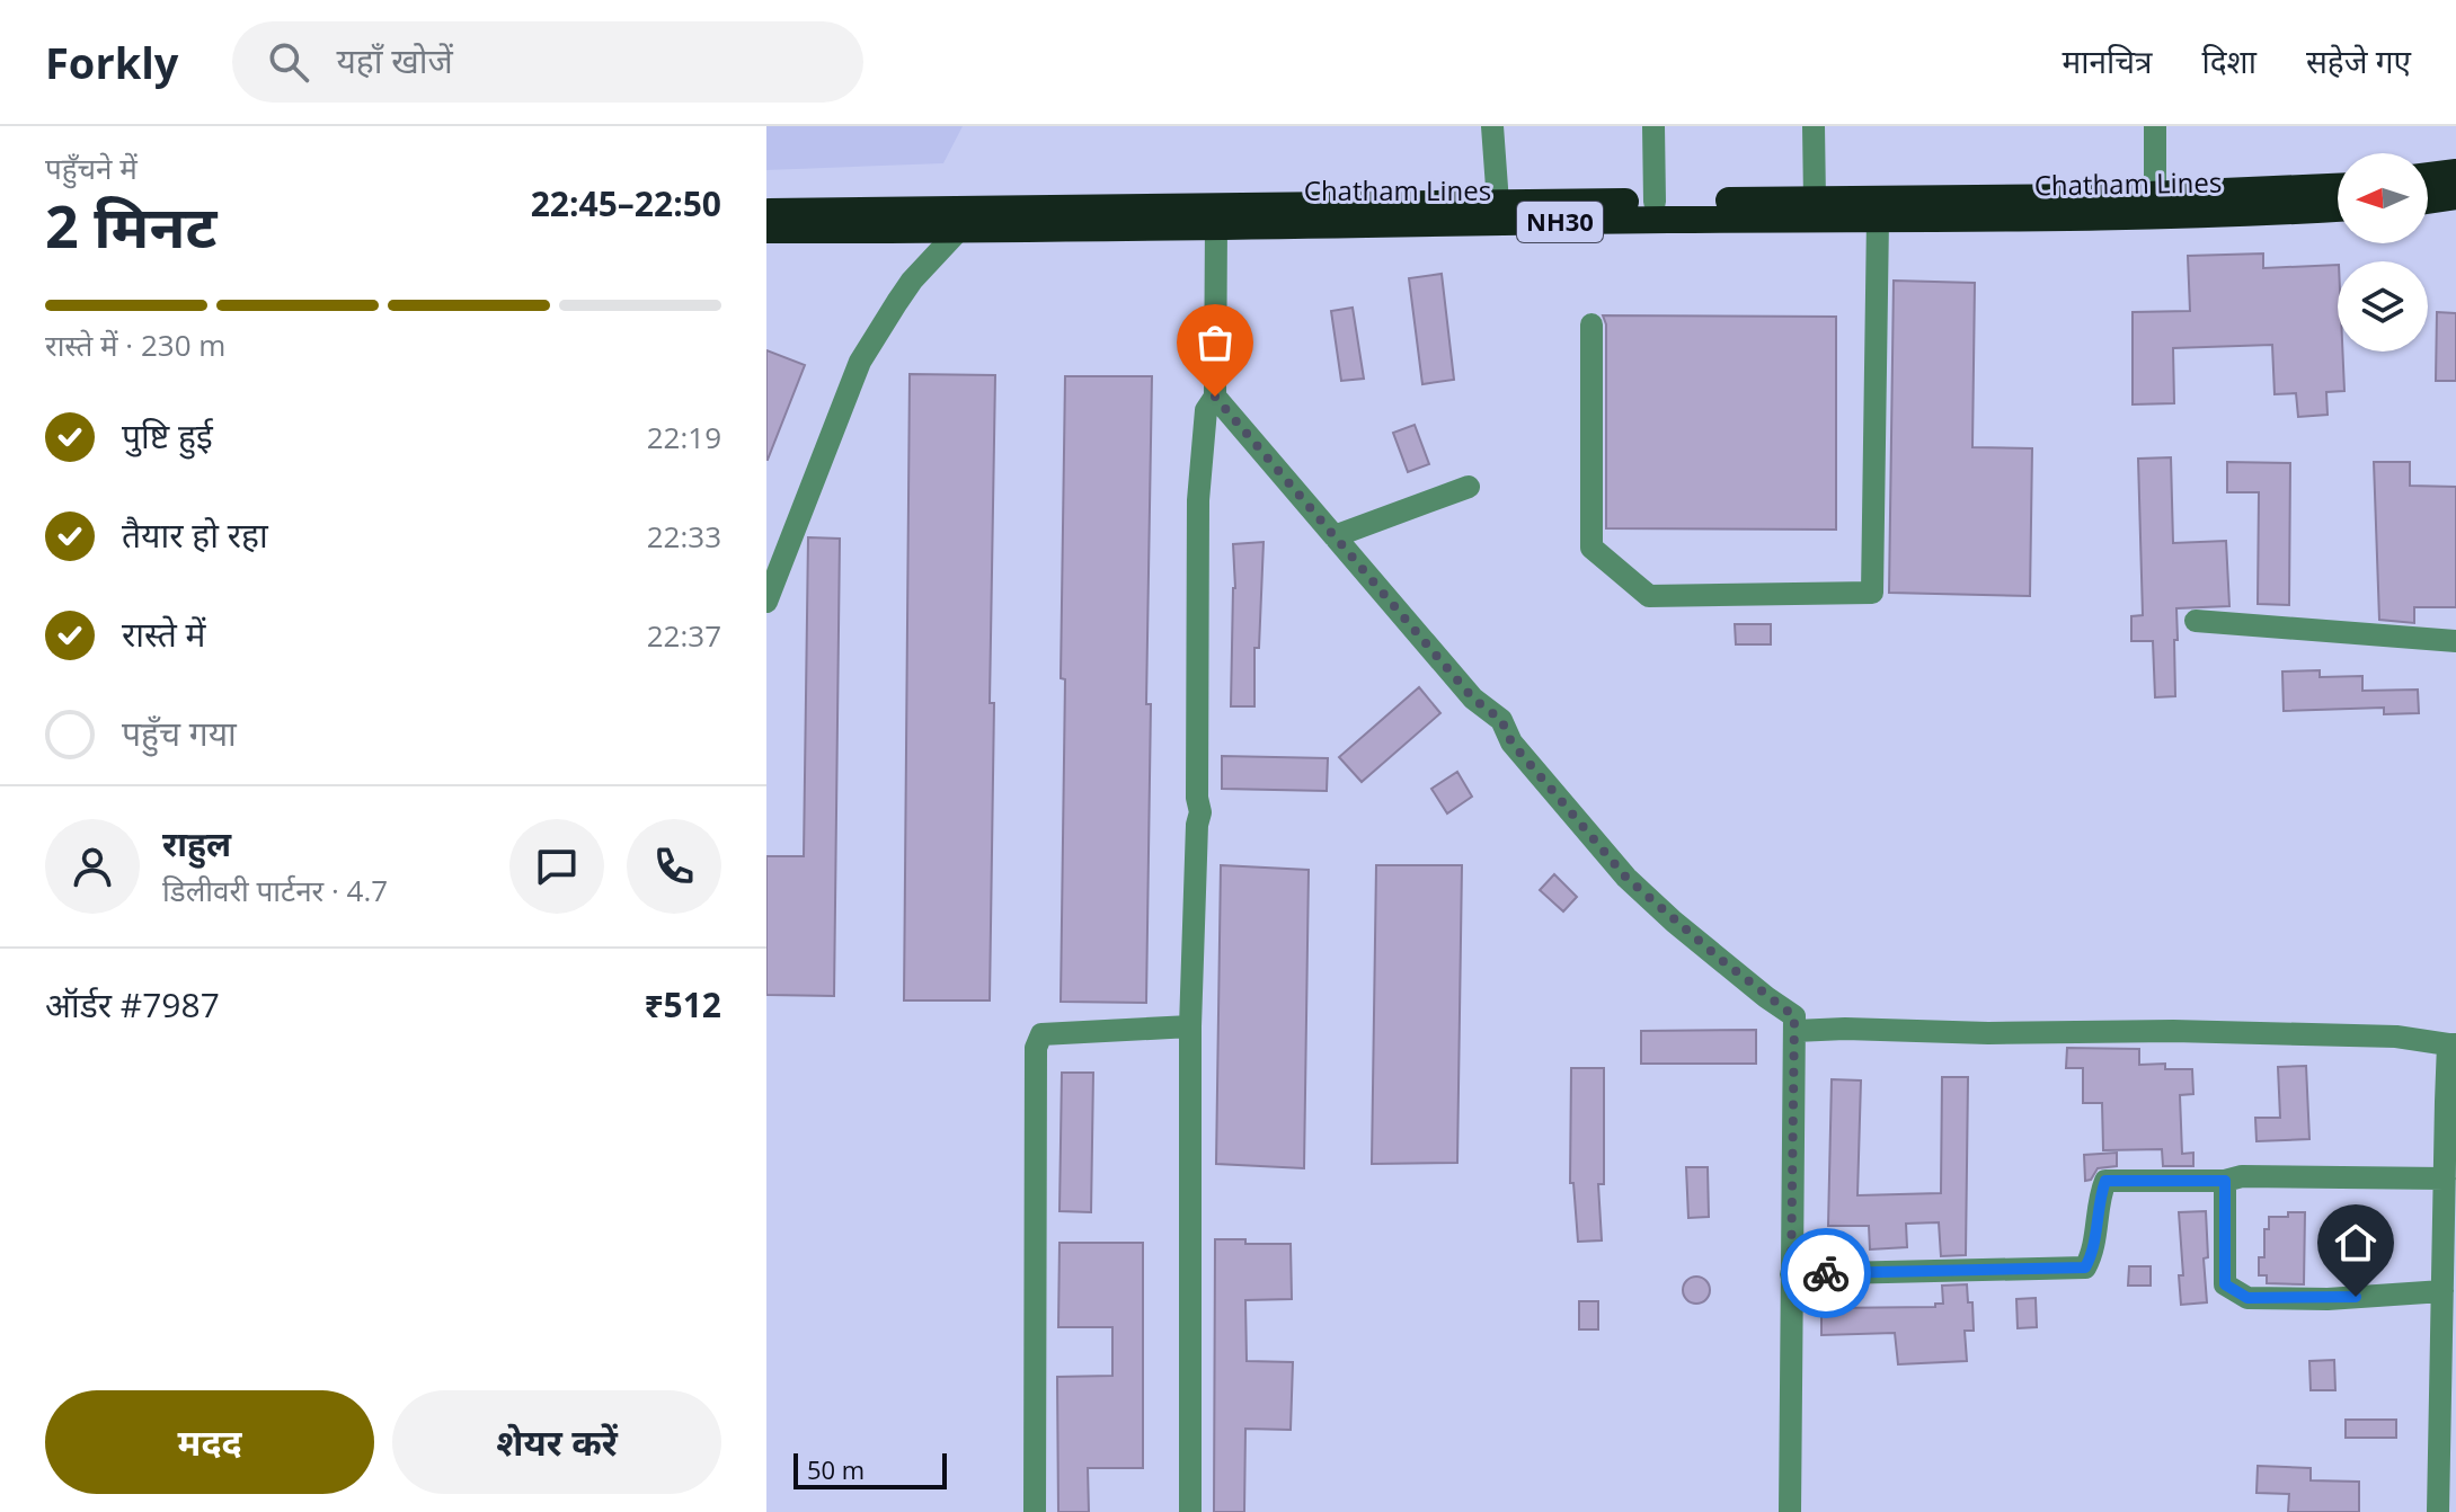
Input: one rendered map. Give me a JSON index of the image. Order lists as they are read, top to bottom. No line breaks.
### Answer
{"streets":{"highway":["Chatham Lines","NH30"]},"scale_bar":"50 m","north":"left","page":{"header":"Forkly","search":"यहाँ खोजें","nav":["मानचित्र","दिशा","सहेजे गए"],"heading":["2 मिनट","पहुँचने में","22:45–22:50"],"panel":["राहुल","डिलीवरी पार्टनर · 4.7","ऑर्डर #7987","₹512"],"bar":"रास्ते में · 230 m","list":[["पुष्टि हुई","22:19"],["तैयार हो रहा","22:33"],["रास्ते में","22:37"],"पहुँच गया"],"buttons":["मदद","शेयर करें"],"scale":"50 m"}}
